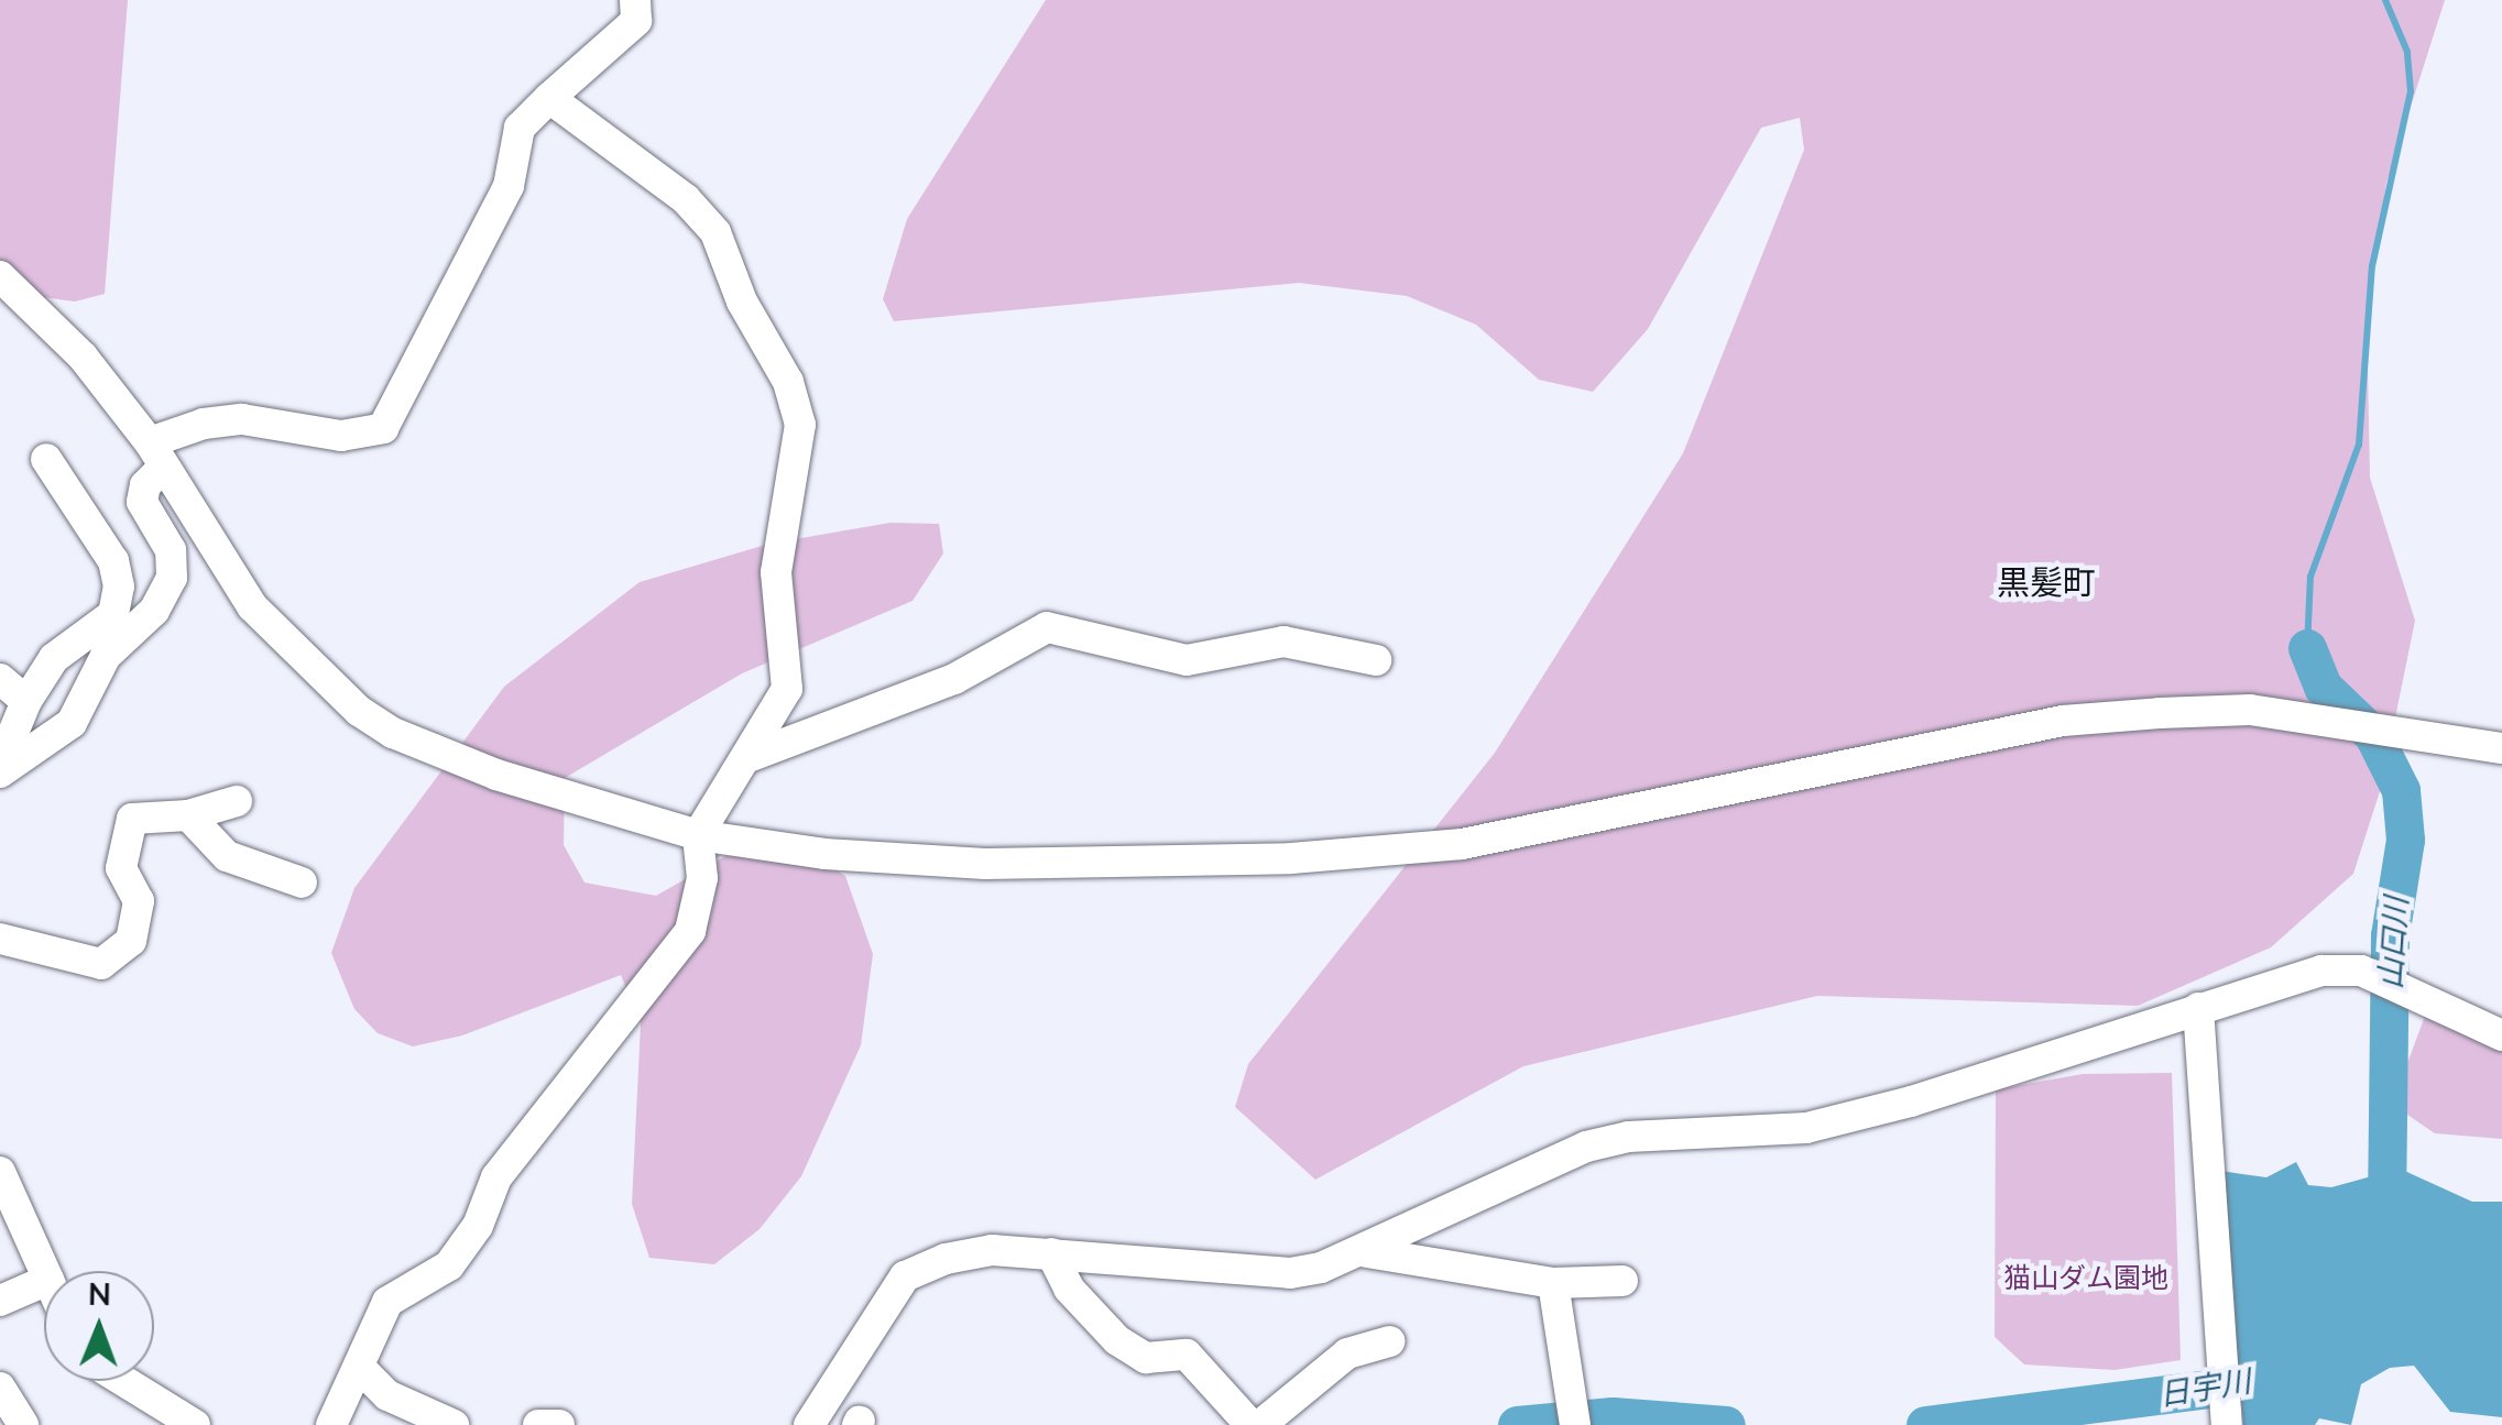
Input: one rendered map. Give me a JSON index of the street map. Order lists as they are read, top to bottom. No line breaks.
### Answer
{"districts":["黒髪町"],"water":["山口川","日宇川"],"parks":["猫山ダム園地"],"north":"top"}
